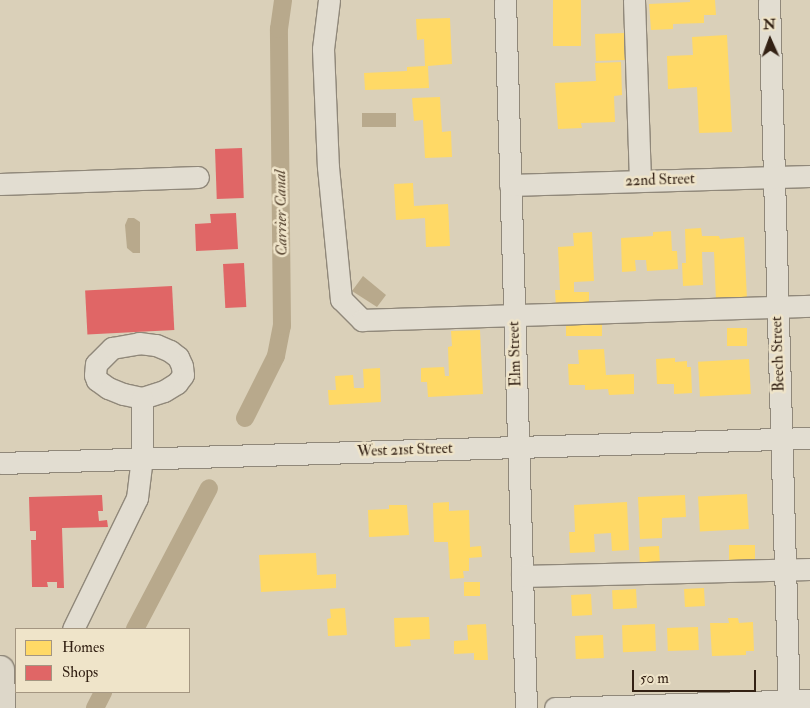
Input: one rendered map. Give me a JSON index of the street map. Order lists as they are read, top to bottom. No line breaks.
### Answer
{"streets":{"street":["22nd Street","Elm Street","Beech Street","West 21st Street"]},"crossings":[["22nd Street","Elm Street"],["22nd Street","Beech Street"],["Elm Street","West 21st Street"],["Beech Street","West 21st Street"]],"water":["Carrier Canal"],"legend":["Homes","Shops"],"scale_bar":"50 m","north":"top"}
